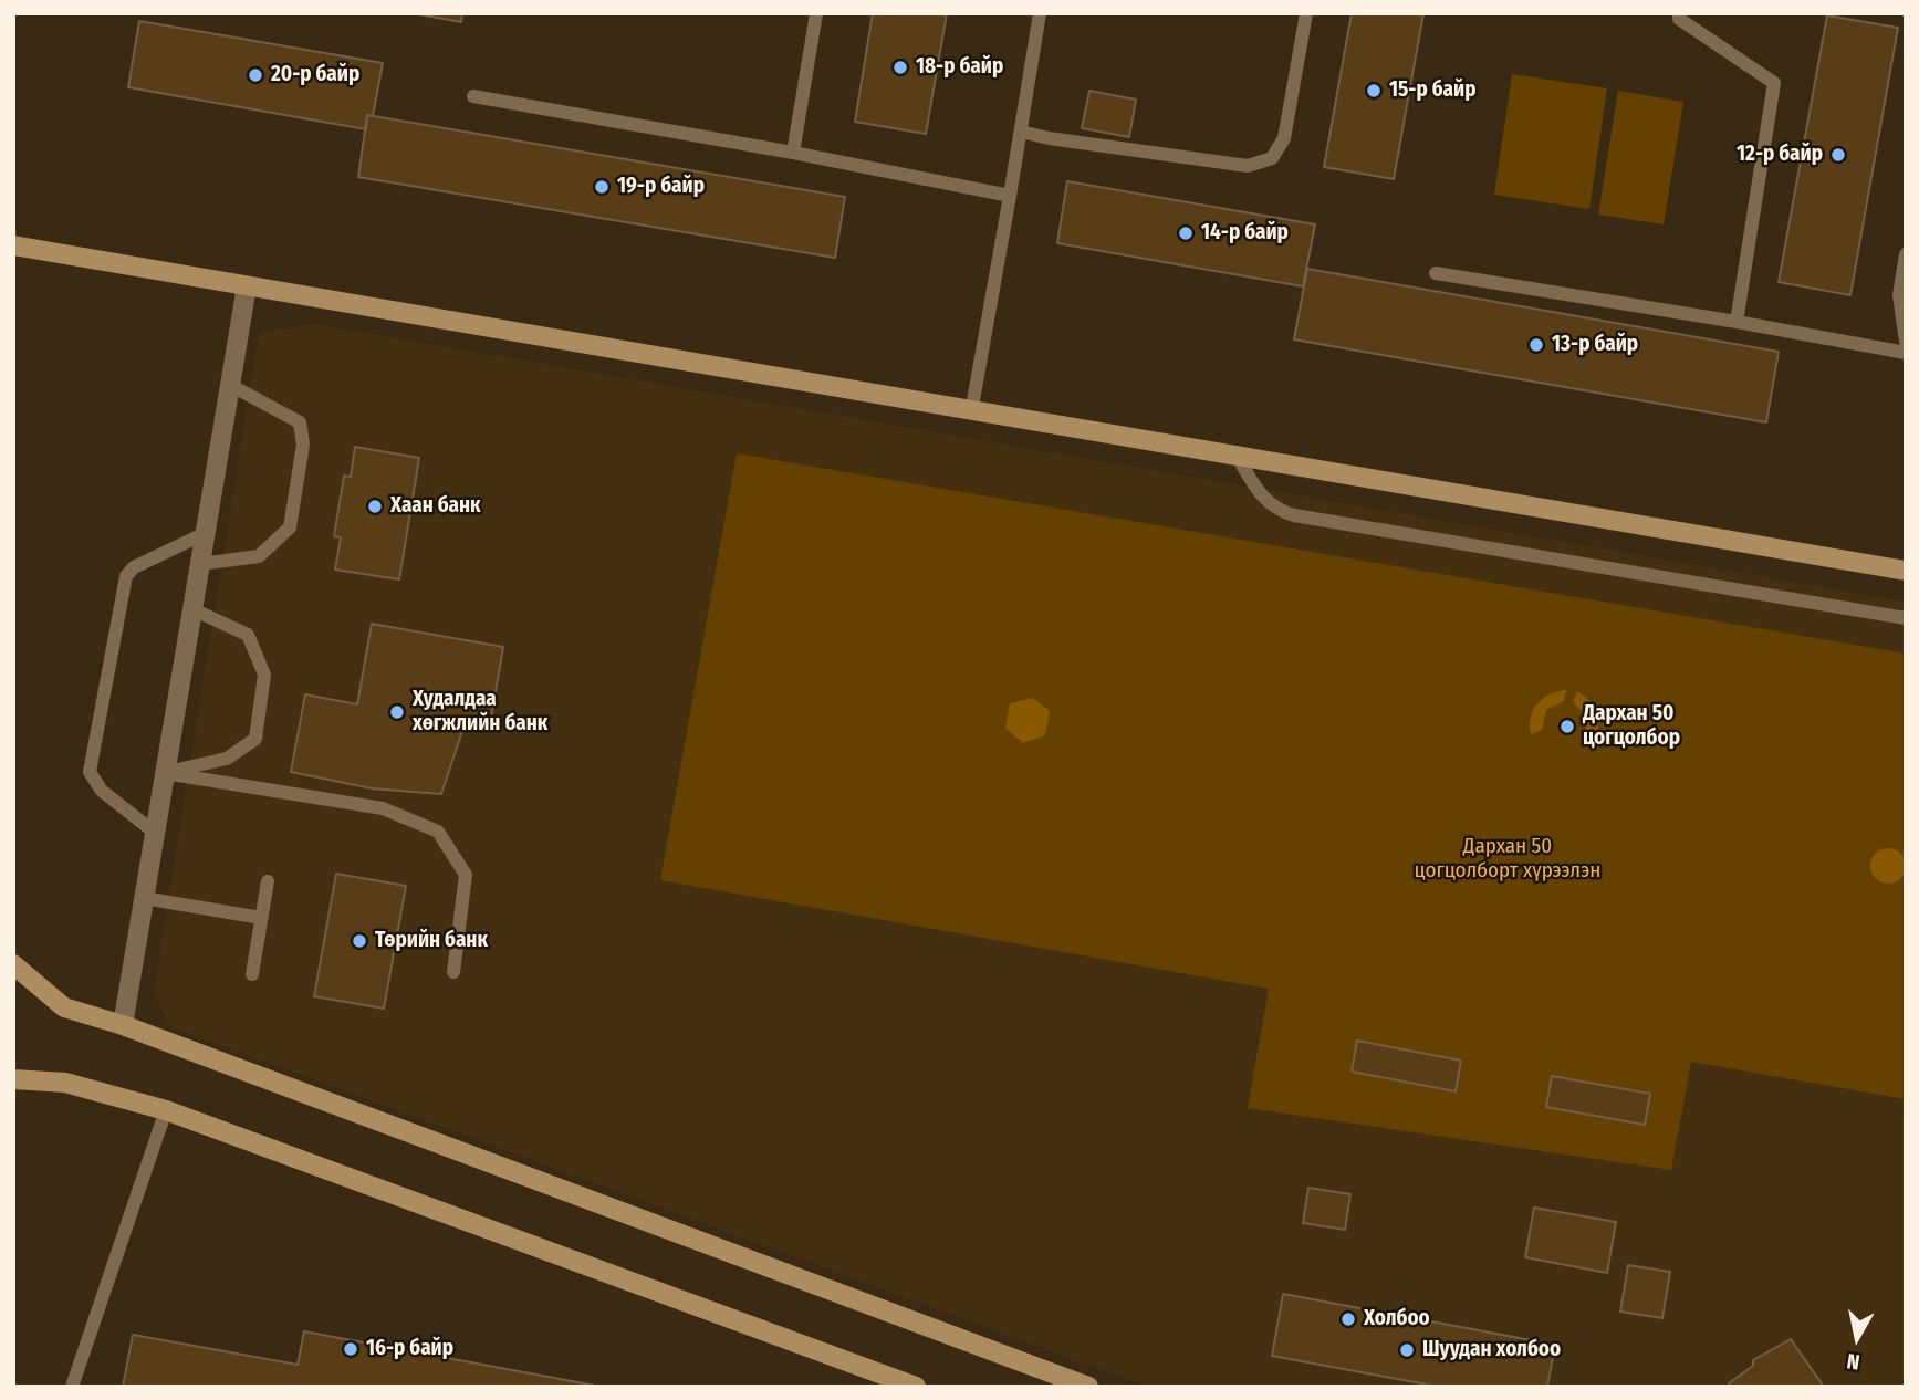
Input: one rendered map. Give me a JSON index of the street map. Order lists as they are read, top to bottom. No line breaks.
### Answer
{"parks":["Дархан 50 цогцолборт хүрээлэн"],"places":["18-р байр","20-р байр","15-р байр","12-р байр","19-р байр","14-р байр","13-р байр","Хаан банк","Худалдаа хөгжлийн банк","Дархан 50 цогцолбор","Төрийн банк","Холбоо","16-р байр","Шуудан холбоо"],"north":"bottom"}
